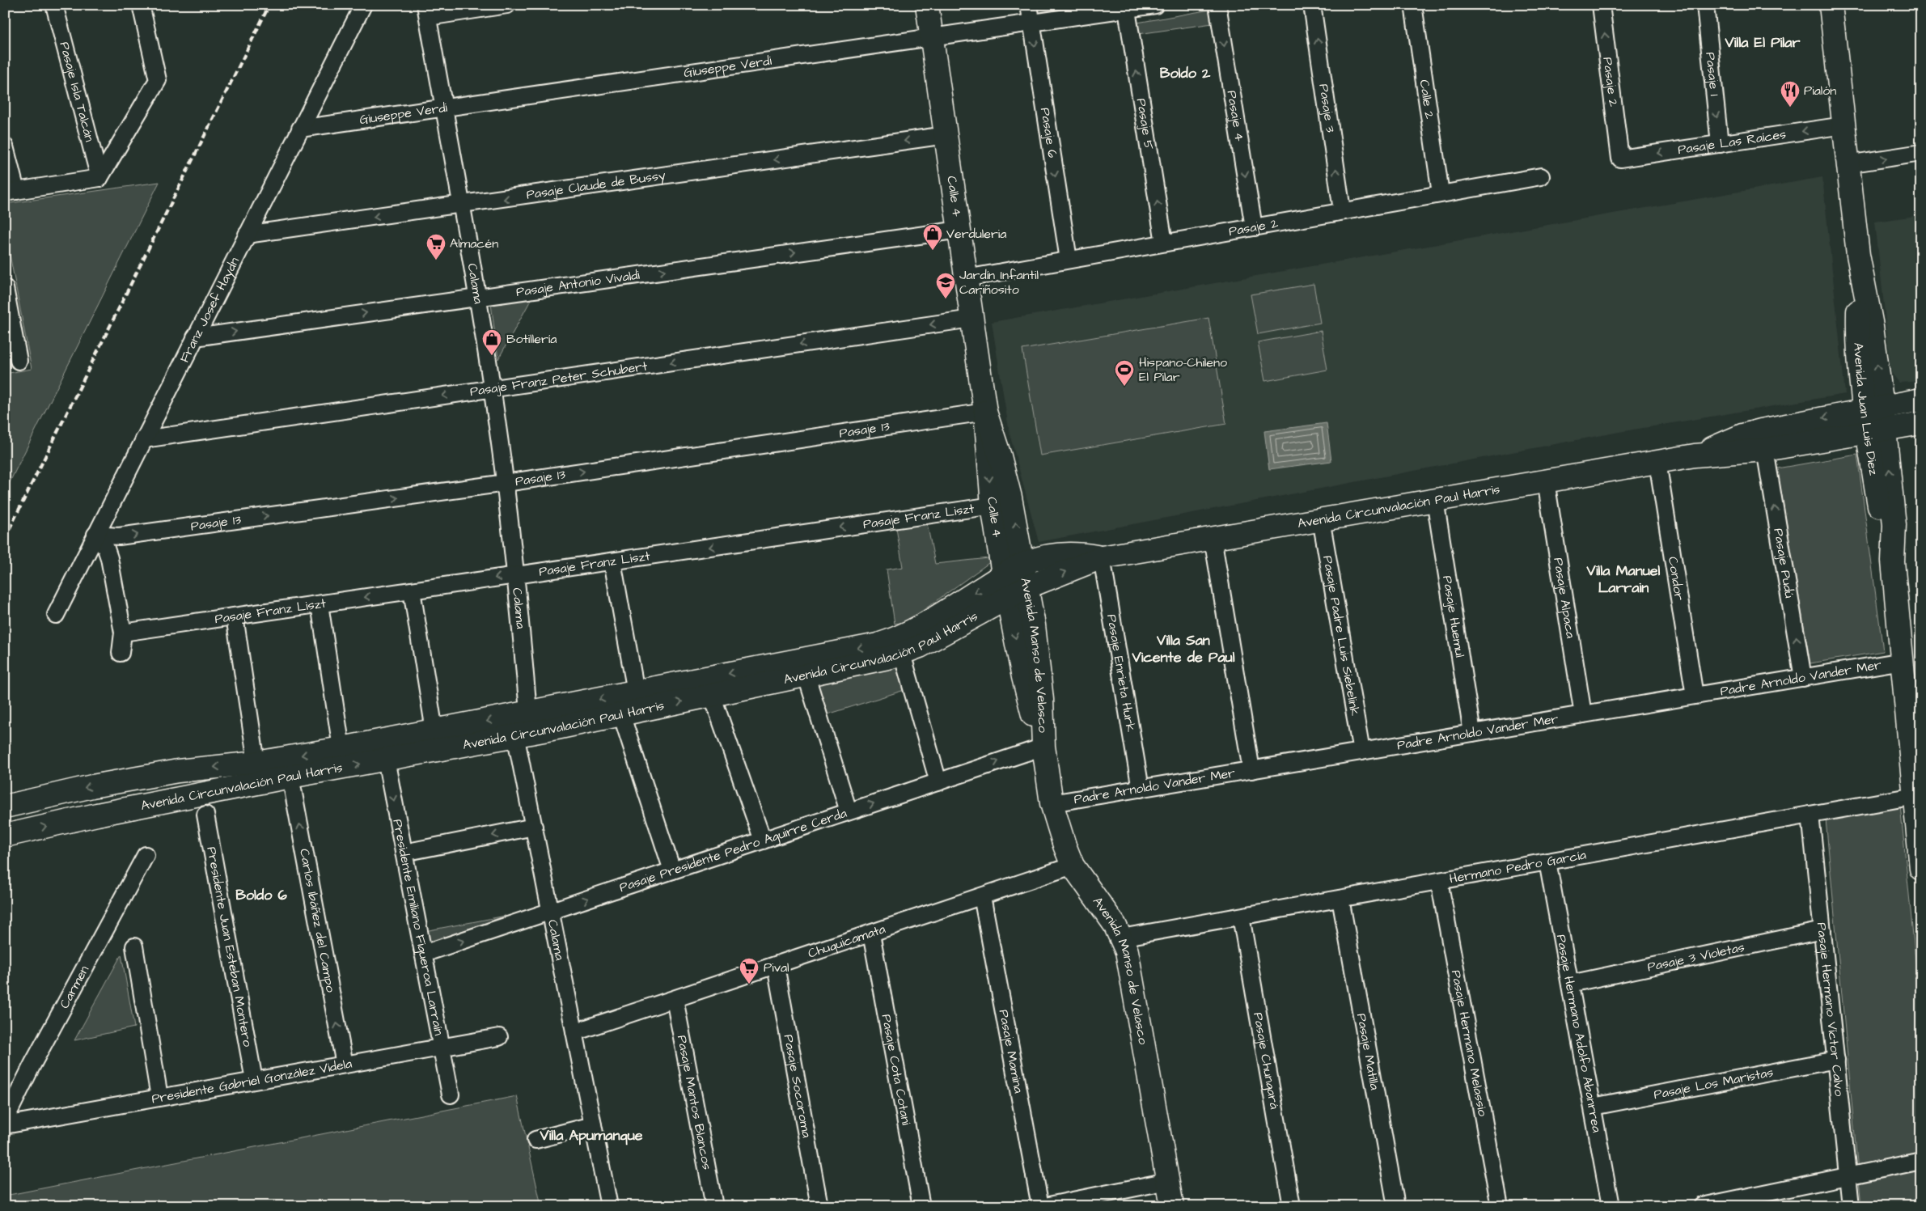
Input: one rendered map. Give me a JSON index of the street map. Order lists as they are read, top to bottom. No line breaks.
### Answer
{"streets":{"main road":["Calle 4","Avenida Juan Luis Diez","Avenida Circunvalación Paul Harris","Avenida Manso de Velasco"],"street":["Giuseppe Verdi","Pasaje 1","Pasaje 2","Pasaje Isla Talcán","Calle 2","Pasaje 3","Pasaje 4","Pasaje 5","Pasaje 6","Pasaje Las Raíces","Pasaje Claude de Bussy","Pasaje Antonio Vivaldi","Calama","Franz Josef Haydn","Pasaje Franz Peter Schubert","Pasaje 13","Pasaje Franz Liszt","Pasaje Pudú","Condor","Pasaje Alpaca","Pasaje Huemul","Pasaje Padre Luis Siebelink","Pasaje Enrieta Hurk","Padre Arnoldo Vander Mer","Pasaje Presidente Pedro Aguirre Cerda","Hermano Pedro García","Carlos Ibáñez del Campo","Presidente Emiliano Figueroa Larraín","Chuquicamata","Presidente Juan Esteban Montero","Pasaje 3 Violetas","Carmen","Pasaje Hermano Víctor Calvo","Pasaje Hermano Adolfo Abanrrea","Pasaje Hermano Melassio","Pasaje Mamina","Pasaje Matilla","Pasaje Chungará","Pasaje Cota Cotani","Presidente Gabriel González Videla","Pasaje Los Maristas","Pasaje Socoroma","Pasaje Mantos Blancos"]},"crossings":[["Giuseppe Verdi","Pasaje 5"],["Giuseppe Verdi","Pasaje 6"],["Giuseppe Verdi","Calle 4"],["Giuseppe Verdi","Calama"],["Giuseppe Verdi","Franz Josef Haydn"],["Pasaje 1","Pasaje Las Raíces"],["Pasaje 2","Calle 2"],["Pasaje 2","Pasaje 3"],["Pasaje 2","Pasaje 4"],["Pasaje 2","Pasaje 5"],["Pasaje 2","Pasaje 6"],["Pasaje 2","Pasaje Las Raíces"],["Pasaje 2","Calle 4"],["Pasaje Las Raíces","Avenida Juan Luis Diez"],["Pasaje Claude de Bussy","Calle 4"],["Pasaje Claude de Bussy","Calama"],["Pasaje Claude de Bussy","Franz Josef Haydn"],["Calle 4","Pasaje Antonio Vivaldi"],["Calle 4","Pasaje Franz Peter Schubert"],["Calle 4","Pasaje 13"],["Calle 4","Avenida Circunvalación Paul Harris"],["Calle 4","Pasaje Franz Liszt"],["Calle 4","Avenida Manso de Velasco"],["Pasaje Antonio Vivaldi","Calama"],["Pasaje Antonio Vivaldi","Franz Josef Haydn"],["Calama","Pasaje Franz Peter Schubert"],["Calama","Pasaje 13"],["Calama","Avenida Circunvalación Paul Harris"],["Calama","Pasaje Franz Liszt"],["Calama","Pasaje Presidente Pedro Aguirre Cerda"],["Calama","Chuquicamata"],["Franz Josef Haydn","Pasaje Franz Peter Schubert"],["Franz Josef Haydn","Pasaje 13"],["Avenida Juan Luis Diez","Avenida Circunvalación Paul Harris"],["Avenida Juan Luis Diez","Padre Arnoldo Vander Mer"],["Avenida Juan Luis Diez","Hermano Pedro García"],["Avenida Circunvalación Paul Harris","Pasaje Pudú"],["Avenida Circunvalación Paul Harris","Condor"],["Avenida Circunvalación Paul Harris","Pasaje Alpaca"],["Avenida Circunvalación Paul Harris","Pasaje Huemul"],["Avenida Circunvalación Paul Harris","Pasaje Padre Luis Siebelink"],["Avenida Circunvalación Paul Harris","Avenida Manso de Velasco"],["Avenida Circunvalación Paul Harris","Pasaje Enrieta Hurk"],["Avenida Circunvalación Paul Harris","Carlos Ibáñez del Campo"],["Avenida Circunvalación Paul Harris","Presidente Emiliano Figueroa Larraín"],["Pasaje Pudú","Padre Arnoldo Vander Mer"],["Condor","Padre Arnoldo Vander Mer"],["Pasaje Alpaca","Padre Arnoldo Vander Mer"],["Pasaje Huemul","Padre Arnoldo Vander Mer"],["Pasaje Padre Luis Siebelink","Padre Arnoldo Vander Mer"],["Avenida Manso de Velasco","Padre Arnoldo Vander Mer"],["Avenida Manso de Velasco","Pasaje Presidente Pedro Aguirre Cerda"],["Avenida Manso de Velasco","Hermano Pedro García"],["Avenida Manso de Velasco","Chuquicamata"],["Pasaje Enrieta Hurk","Padre Arnoldo Vander Mer"],["Pasaje Presidente Pedro Aguirre Cerda","Presidente Emiliano Figueroa Larraín"],["Hermano Pedro García","Pasaje Hermano Víctor Calvo"],["Hermano Pedro García","Pasaje Hermano Adolfo Abanrrea"],["Hermano Pedro García","Pasaje Hermano Melassio"],["Hermano Pedro García","Pasaje Matilla"],["Hermano Pedro García","Pasaje Chungará"],["Carlos Ibáñez del Campo","Presidente Gabriel González Videla"],["Presidente Emiliano Figueroa Larraín","Presidente Gabriel González Videla"],["Chuquicamata","Pasaje Mamina"],["Chuquicamata","Pasaje Cota Cotani"],["Chuquicamata","Pasaje Socoroma"],["Chuquicamata","Pasaje Mantos Blancos"],["Presidente Juan Esteban Montero","Presidente Gabriel González Videla"],["Pasaje 3 Violetas","Pasaje Hermano Víctor Calvo"],["Pasaje 3 Violetas","Pasaje Hermano Adolfo Abanrrea"],["Pasaje Hermano Víctor Calvo","Pasaje Los Maristas"],["Pasaje Hermano Adolfo Abanrrea","Pasaje Los Maristas"]],"one_way":["Pasaje 1","Pasaje 3","Pasaje 4","Pasaje 5","Pasaje 6","Pasaje Las Raíces","Pasaje Claude de Bussy","Pasaje Antonio Vivaldi","Pasaje Franz Peter Schubert","Pasaje 13","Pasaje Franz Liszt","Pasaje Pudú","Pasaje Presidente Pedro Aguirre Cerda","Carlos Ibáñez del Campo"],"districts":["Villa El Pilar","Boldo 2","Villa Manuel Larrain","Villa San Vicente de Paul","Boldo 6","Villa Apumanque"],"places":{"restaurant":["Pialón"],"shop":["Verduleria","Botillería"],"supermarket":["Almacén","Pival"],"school or university":["Jardín Infantil Cariñosito"],"sports":["Hispano-Chileno El Pilar"]}}
